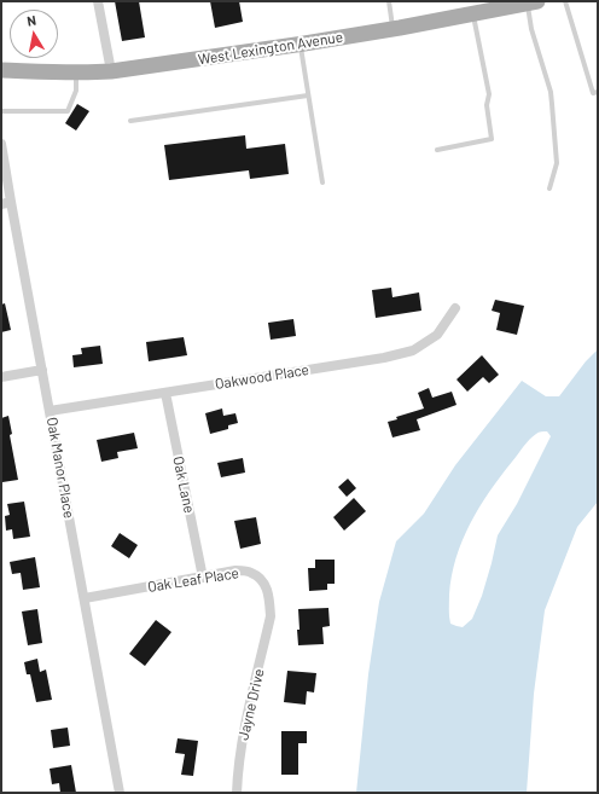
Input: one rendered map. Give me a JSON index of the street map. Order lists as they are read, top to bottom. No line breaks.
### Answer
{"streets":{"main road":["West Lexington Avenue"],"street":["Oakwood Place","Oak Manor Place","Oak Lane","Oak Leaf Place","Jayne Drive"]},"crossings":[["Oakwood Place","Oak Manor Place"],["Oakwood Place","Oak Lane"],["Oak Manor Place","Oak Leaf Place"],["Oak Lane","Oak Leaf Place"],["Oak Leaf Place","Jayne Drive"]],"north":"top"}
